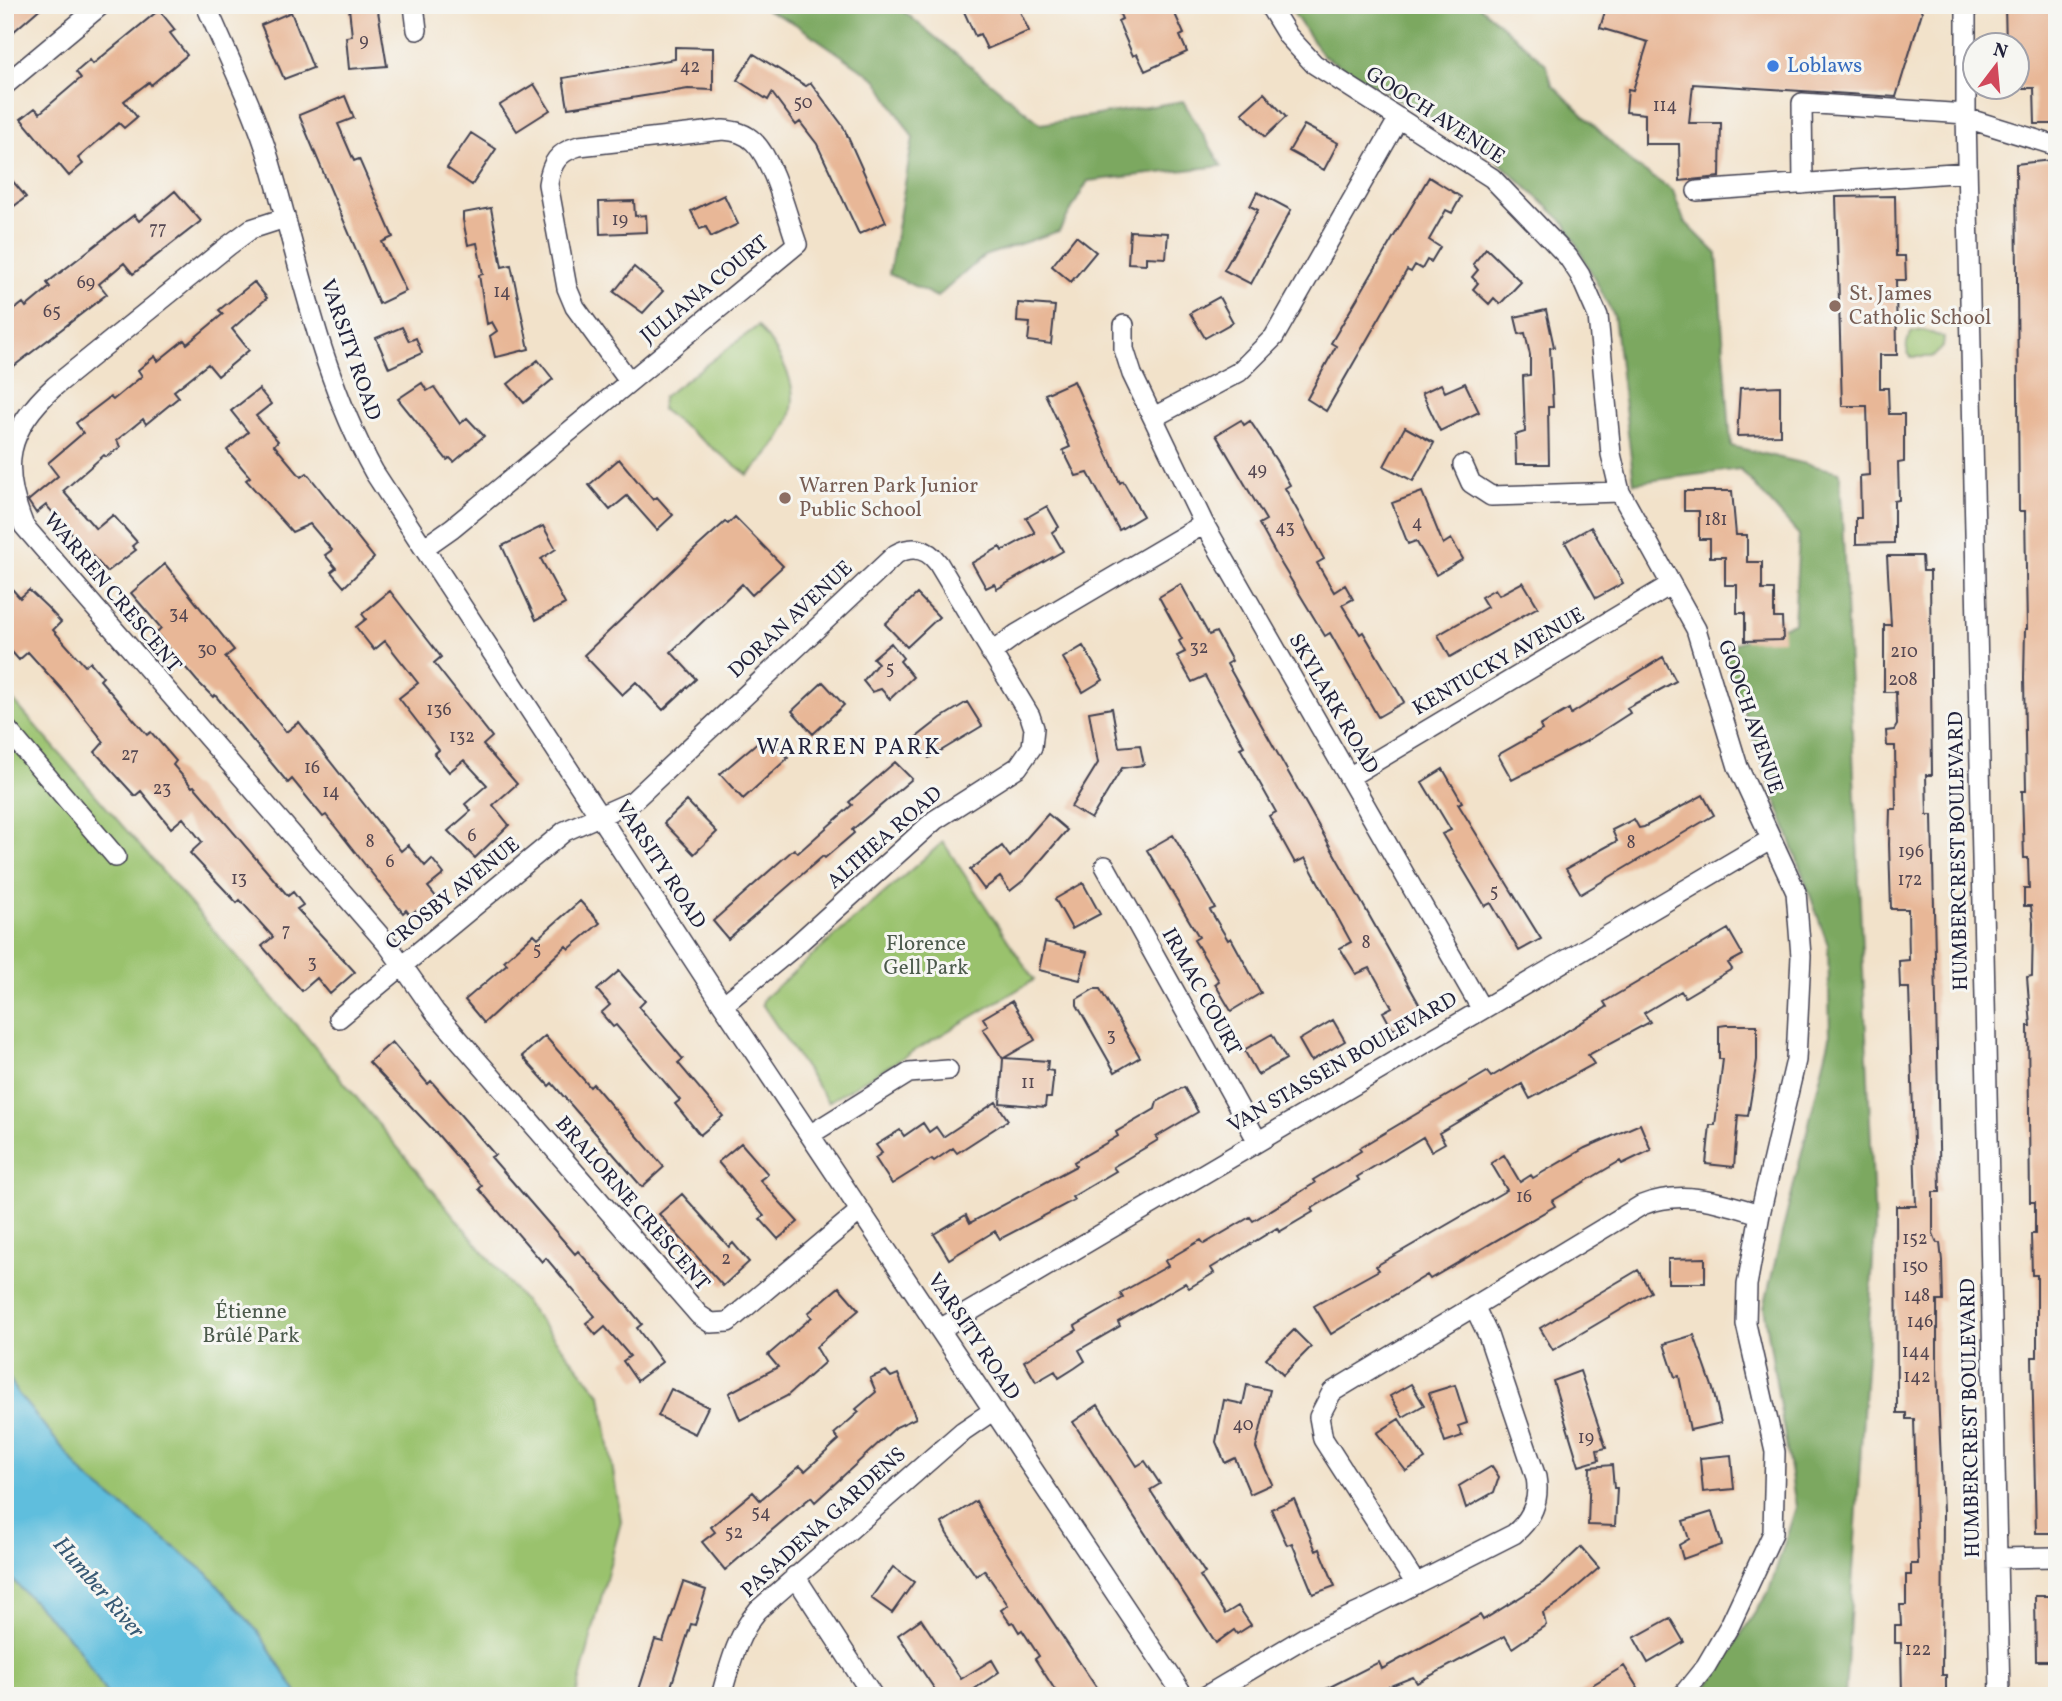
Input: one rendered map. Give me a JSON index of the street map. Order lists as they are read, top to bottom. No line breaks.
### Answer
{"streets":{"street":["GOOCH AVENUE","JULIANA COURT","VARSITY ROAD","WARREN CRESCENT","DORAN AVENUE","KENTUCKY AVENUE","SKYLARK ROAD","ALTHEA ROAD","HUMBERCREST BOULEVARD","CROSBY AVENUE","IRMAC COURT","VAN STASSEN BOULEVARD","BRALORNE CRESCENT","PASADENA GARDENS"]},"crossings":[["GOOCH AVENUE","KENTUCKY AVENUE"],["GOOCH AVENUE","VAN STASSEN BOULEVARD"],["JULIANA COURT","VARSITY ROAD"],["VARSITY ROAD","WARREN CRESCENT"],["VARSITY ROAD","DORAN AVENUE"],["VARSITY ROAD","ALTHEA ROAD"],["VARSITY ROAD","CROSBY AVENUE"],["VARSITY ROAD","VAN STASSEN BOULEVARD"],["VARSITY ROAD","BRALORNE CRESCENT"],["VARSITY ROAD","PASADENA GARDENS"],["WARREN CRESCENT","CROSBY AVENUE"],["WARREN CRESCENT","BRALORNE CRESCENT"],["DORAN AVENUE","ALTHEA ROAD"],["DORAN AVENUE","CROSBY AVENUE"],["KENTUCKY AVENUE","SKYLARK ROAD"],["SKYLARK ROAD","VAN STASSEN BOULEVARD"],["CROSBY AVENUE","BRALORNE CRESCENT"],["IRMAC COURT","VAN STASSEN BOULEVARD"]],"districts":["WARREN PARK"],"water":["Humber River"],"parks":["Florence Gell Park","Étienne Brûlé Park"],"places":["Loblaws","St. James Catholic School","Warren Park Junior Public School"],"house_numbers":["9","42","50","114","19","77","69","14","65","49","181","4","43","34","32","30","210","5","208","136","132","27","16","23","14","6","8","8","196","6","13","172","5","7","8","5","3","3","11","16","152","2","150","148","146","144","142","40","19","54","52","122"],"north":"top"}
